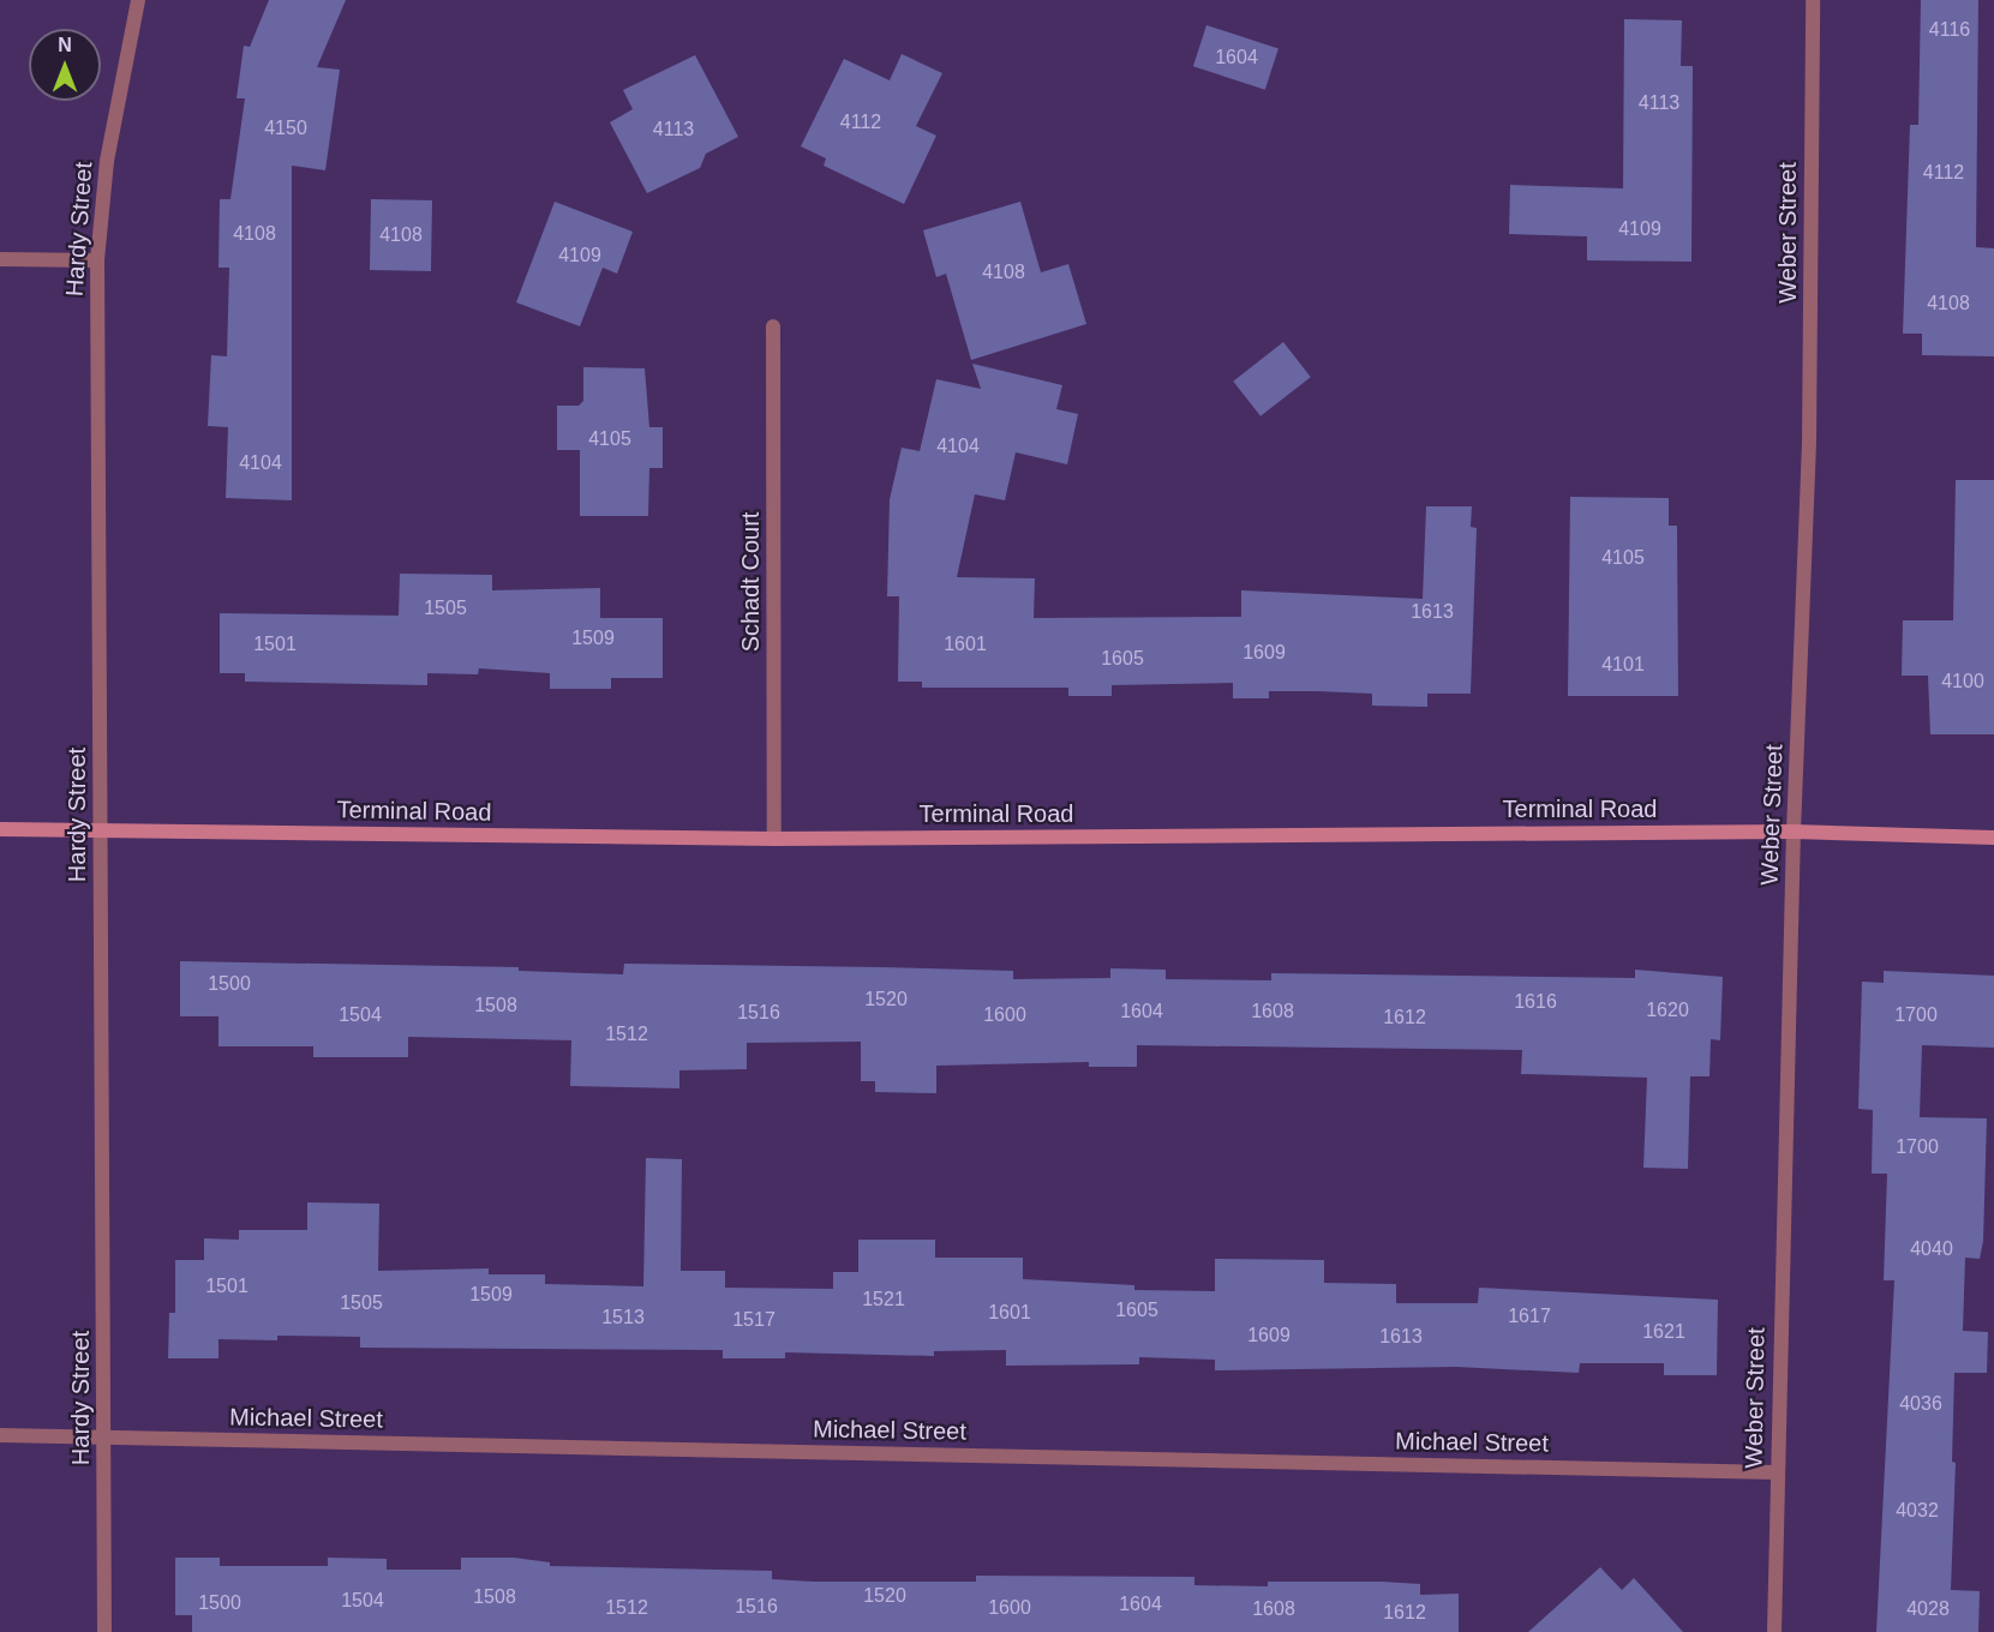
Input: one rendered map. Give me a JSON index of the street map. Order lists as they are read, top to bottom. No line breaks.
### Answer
{"streets":{"main road":["Terminal Road"],"street":["Hardy Street","Weber Street","Schadt Court","Michael Street"]},"crossings":[["Hardy Street","Terminal Road"],["Hardy Street","Michael Street"],["Weber Street","Terminal Road"],["Weber Street","Michael Street"],["Schadt Court","Terminal Road"]],"house_numbers":["4116","1604","4113","4112","4150","4113","4112","4109","4108","4108","4109","4108","4108","4105","4104","4104","4105","1505","1613","1509","1501","1601","1609","1605","4101","4100","1500","1520","1616","1508","1620","1604","1608","1516","1504","1600","1700","1612","1512","1700","4040","1501","1509","1521","1505","1605","1601","1617","1513","1517","1621","1609","1613","4036","4032","1520","1508","1504","1500","1604","1516","1512","1600","1608","4028","1612"],"north":"top"}
